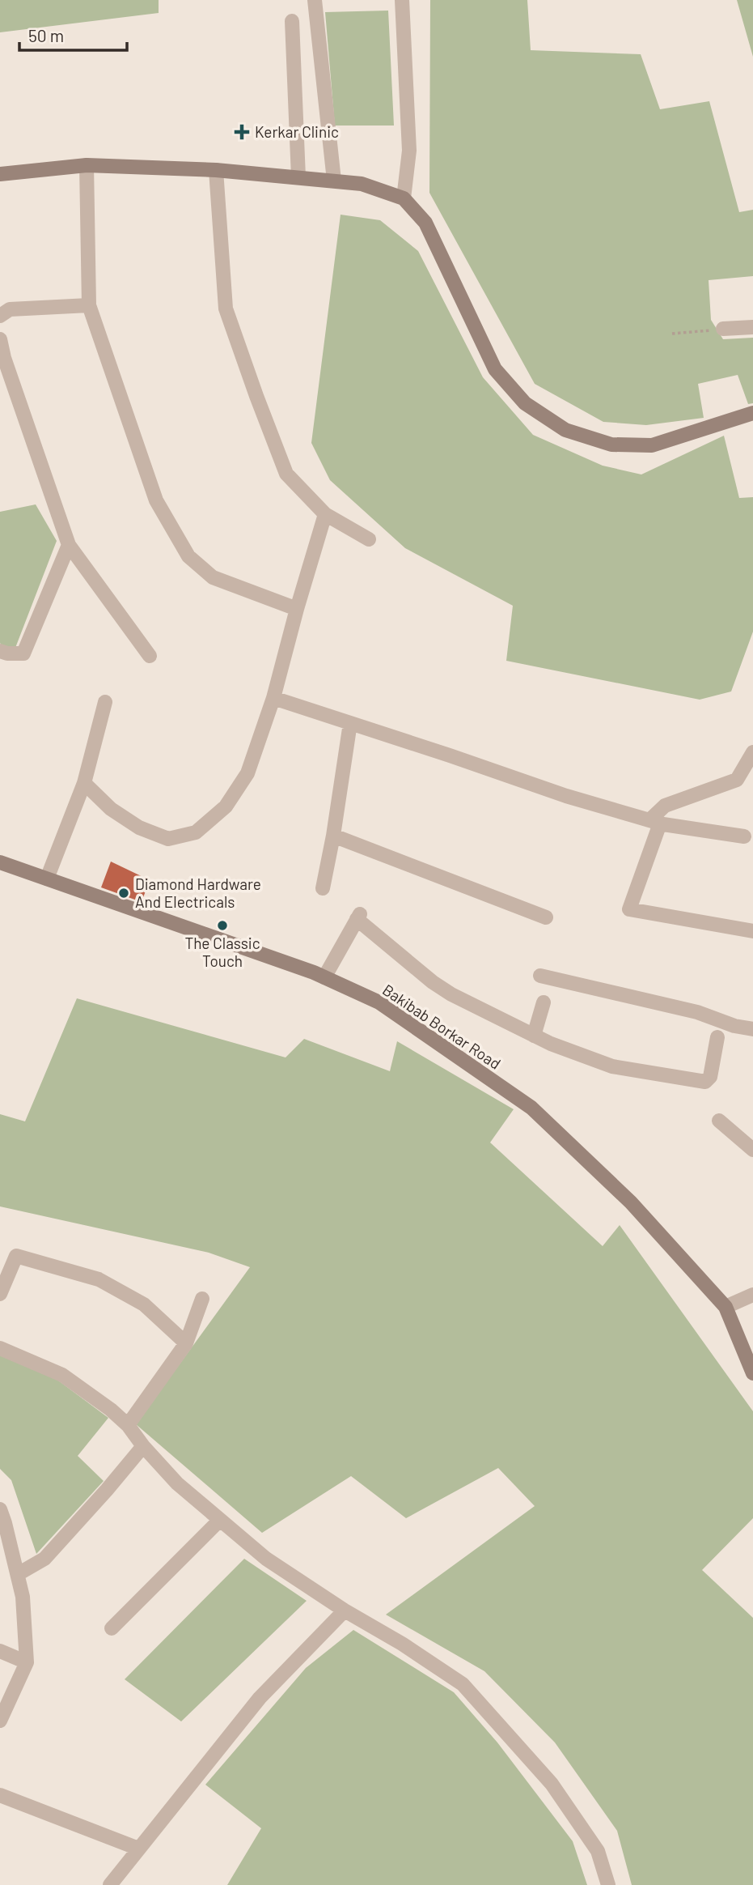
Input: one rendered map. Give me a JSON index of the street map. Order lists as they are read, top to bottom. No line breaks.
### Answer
{"streets":{"street":["Bakibab Borkar Road"]},"places":{"health":["Kerkar Clinic"],"other":["Diamond Hardware And Electricals","The Classic Touch"]},"scale_bar":"50 m"}
